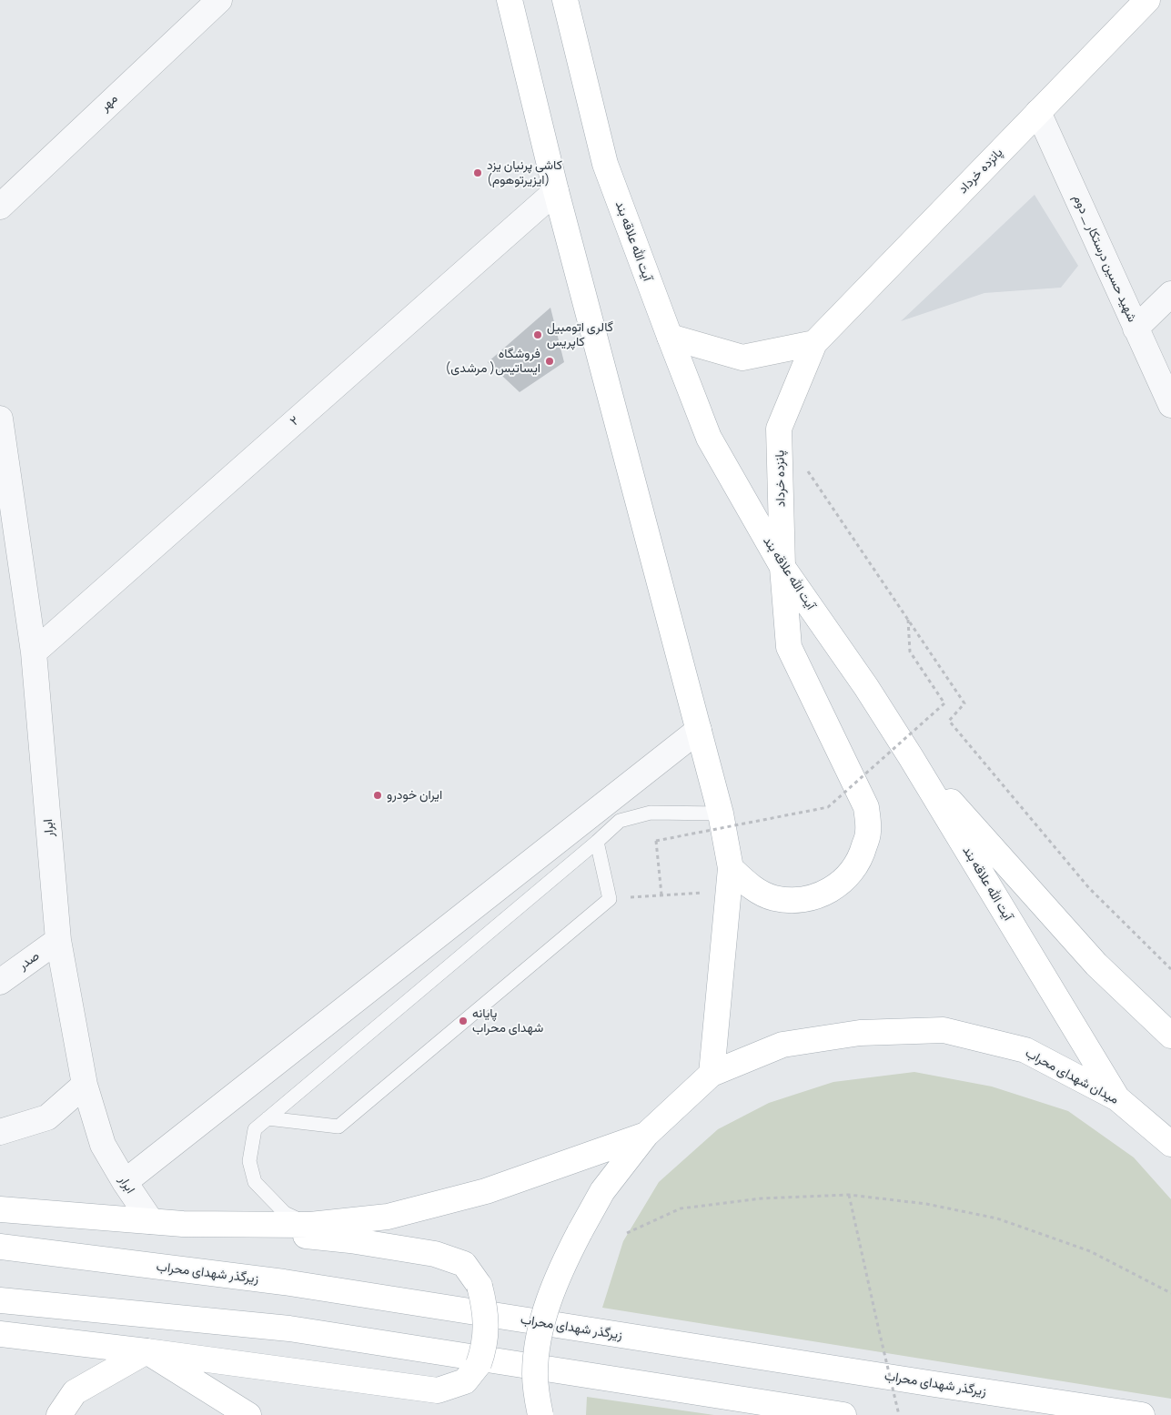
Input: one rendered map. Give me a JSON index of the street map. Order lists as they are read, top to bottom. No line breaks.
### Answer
{"streets":{"main road":["پانزده خرداد","آیت الله علاقه بند","میدان شهدای محراب","زیرگذر شهدای محراب"],"street":["مهر","شهید حسین درستکار _ دوم","۲","ابرار","صدر"]},"crossings":[["پانزده خرداد","آیت الله علاقه بند"],["پانزده خرداد","شهید حسین درستکار _ دوم"],["آیت الله علاقه بند","میدان شهدای محراب"],["۲","ابرار"],["ابرار","صدر"]],"places":["کاشی پرنیان یزد (ایزیرتوهوم)","گالری اتومبیل کاپریس","فروشگاه ایساتیس( مرشدی)","ایران خودرو","پایانه شهدای محراب"]}
